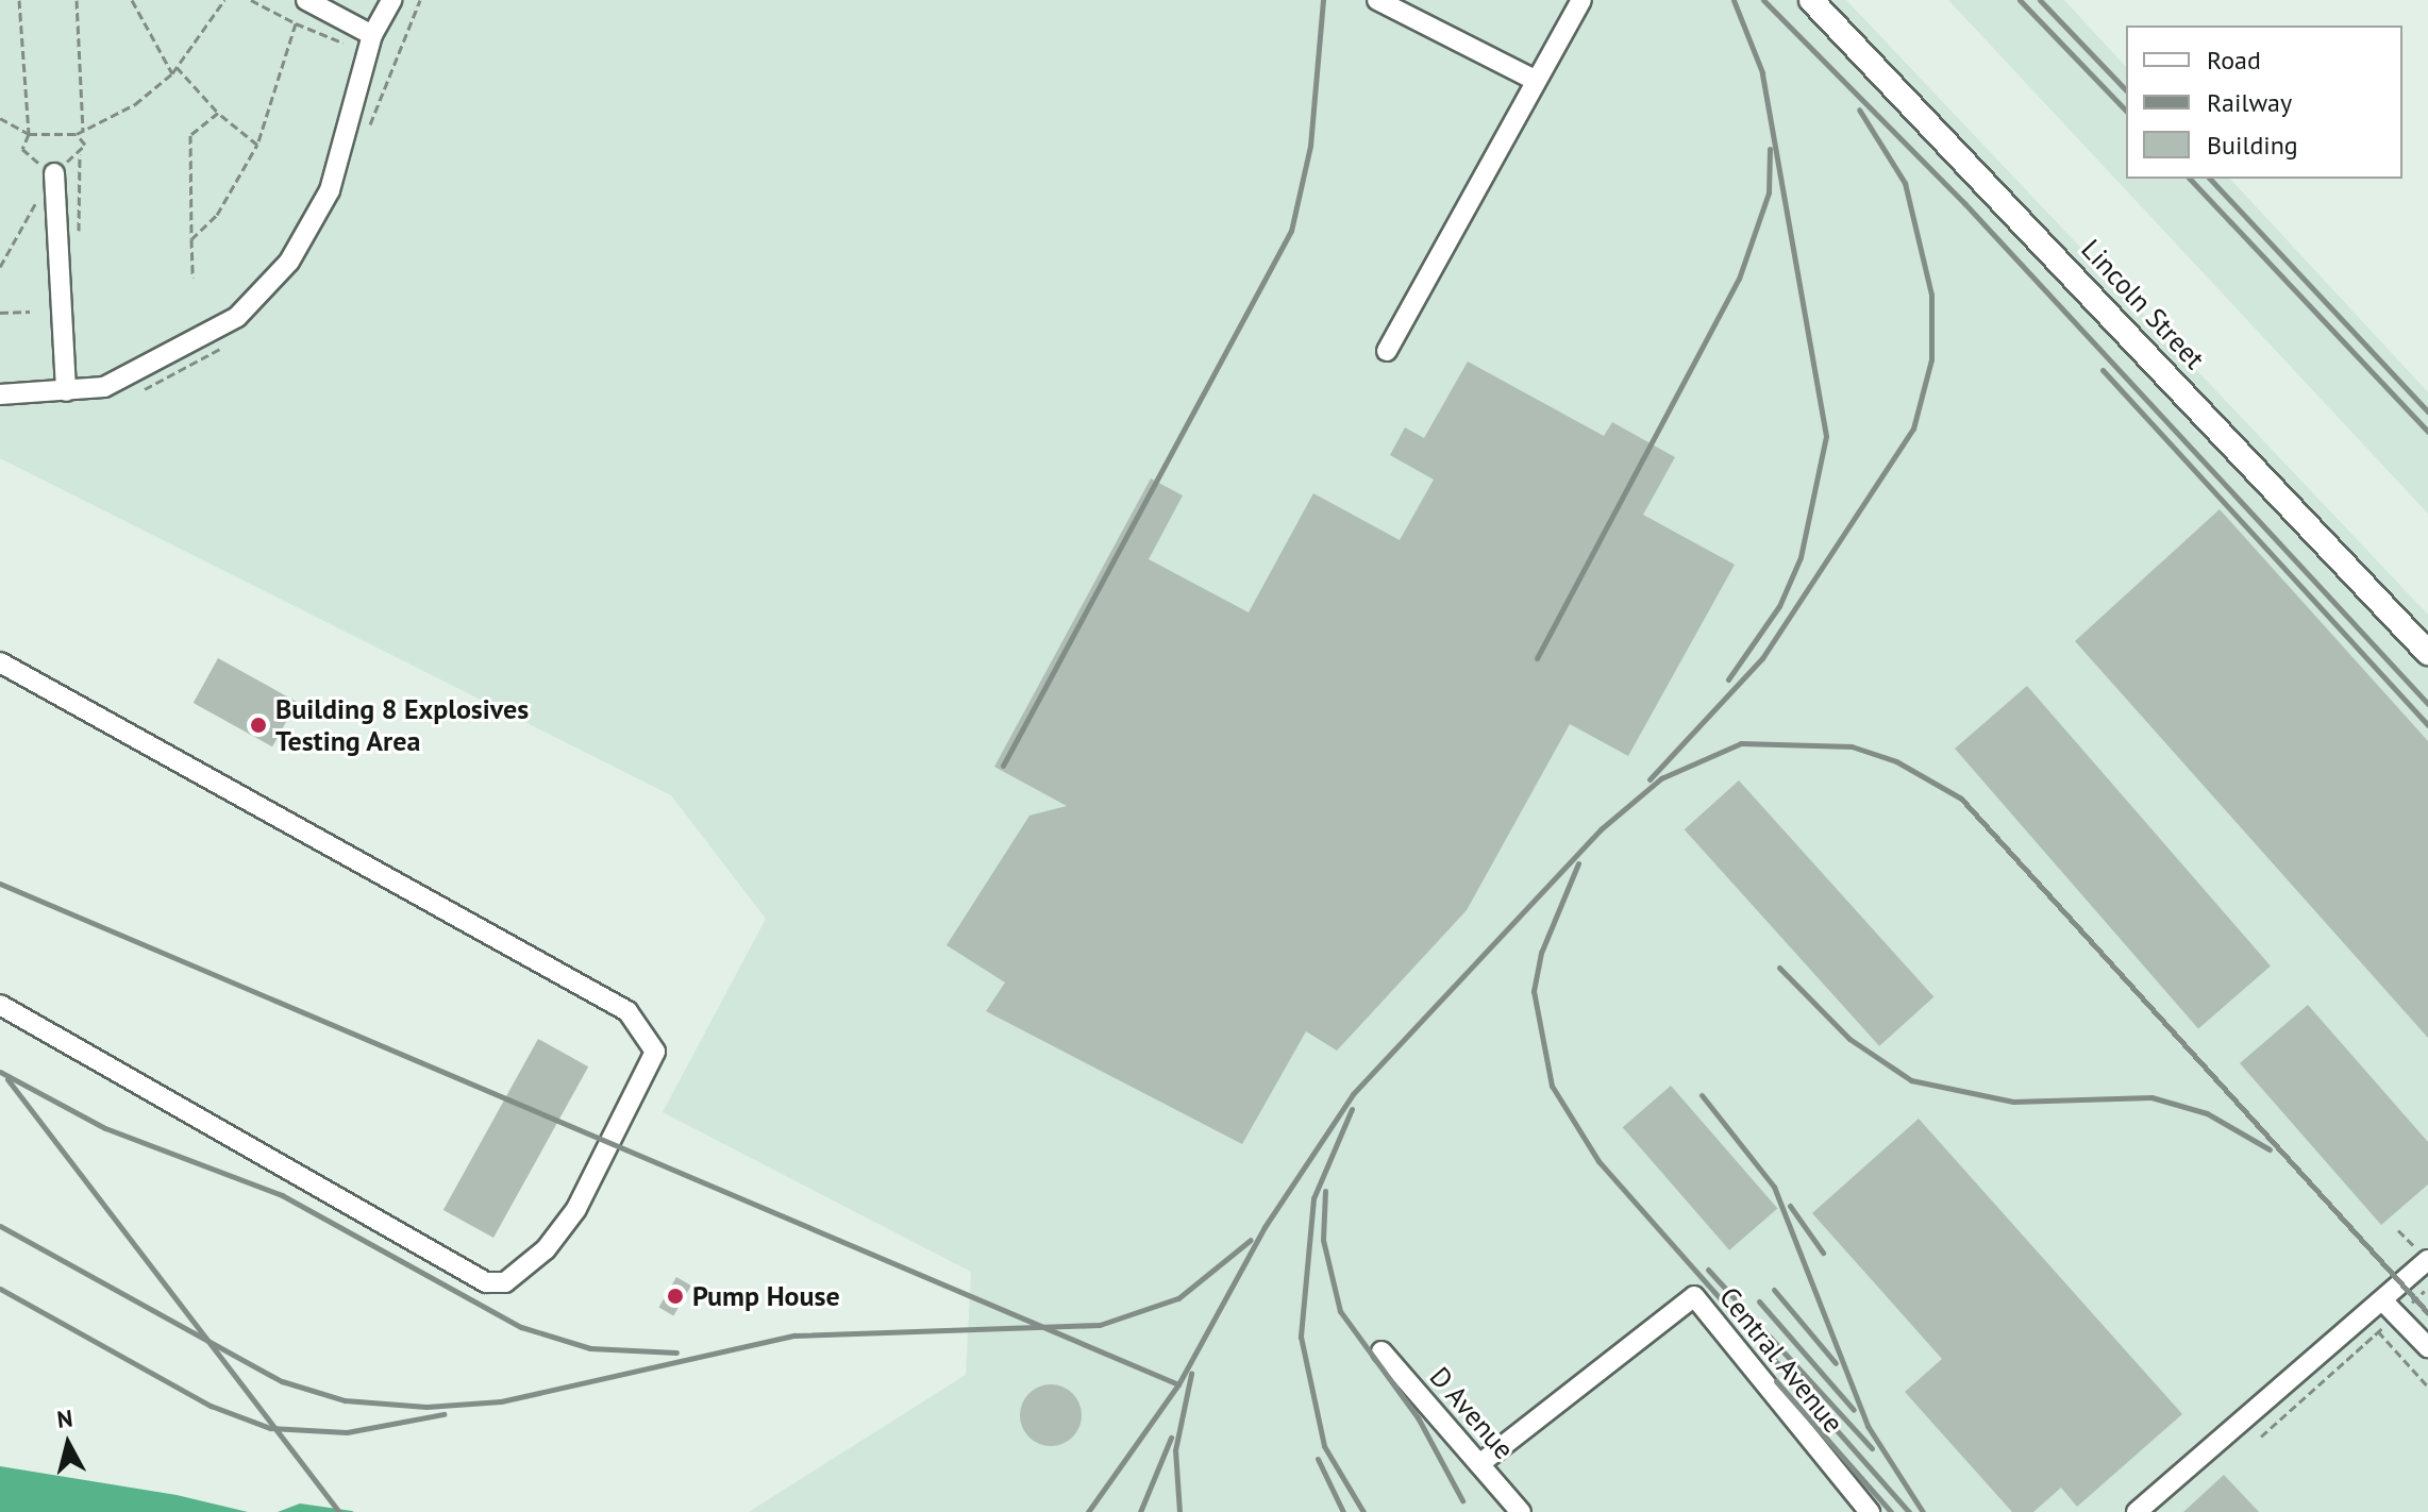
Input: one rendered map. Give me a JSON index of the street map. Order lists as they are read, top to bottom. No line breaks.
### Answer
{"streets":{"main road":["Lincoln Street"],"street":["Central Avenue","D Avenue"]},"crossings":[["Central Avenue","D Avenue"]],"places":["Building 8 Explosives Testing Area","Pump House"],"legend":["Road","Railway","Building"],"north":"top"}
